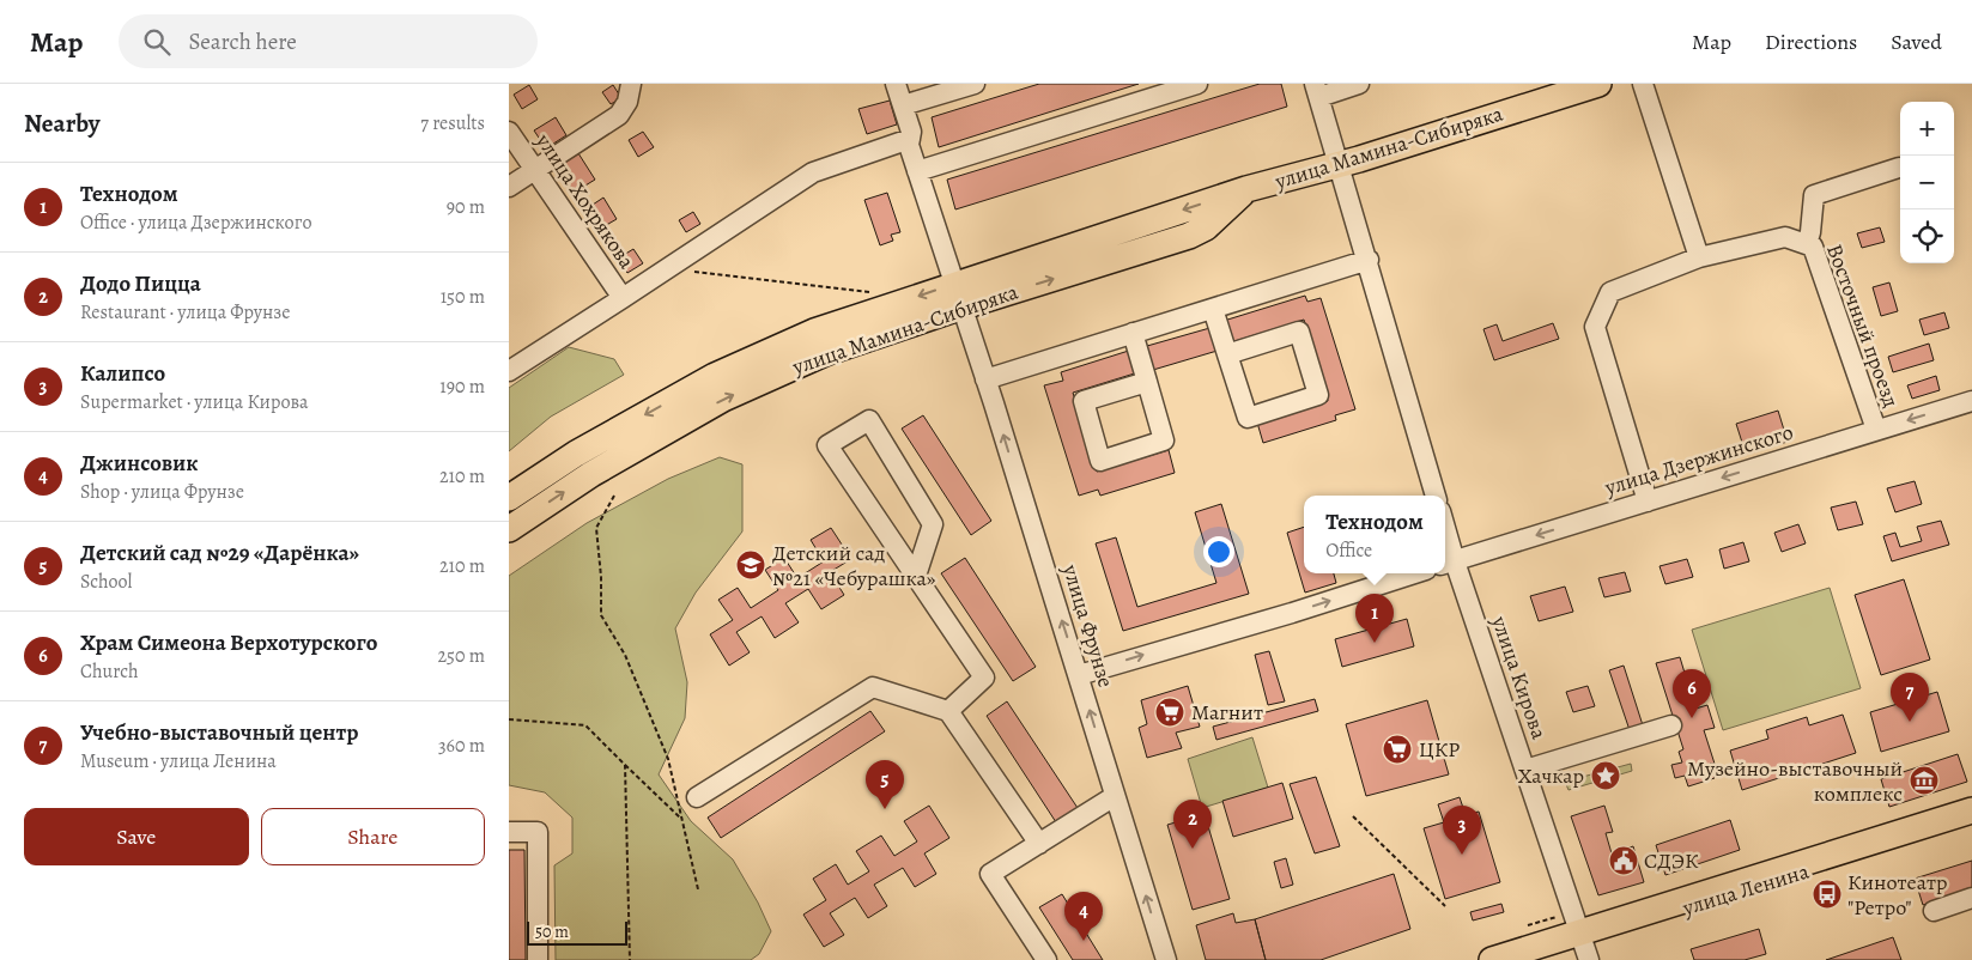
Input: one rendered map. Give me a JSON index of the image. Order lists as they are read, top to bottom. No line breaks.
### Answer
{"streets":{"main road":["улица Мамина-Сибиряка","улица Ленина"],"street":["улица Хохрякова","Восточный проезд","улица Дзержинского","улица Фрунзе","улица Кирова"]},"crossings":[["улица Мамина-Сибиряка","улица Фрунзе"],["Восточный проезд","улица Дзержинского"],["улица Дзержинского","улица Кирова"],["улица Кирова","улица Ленина"]],"one_way":["улица Дзержинского"],"places":{"school or university":["Детский сад №21 «Чебурашка»"],"supermarket":["Магнит","ЦКР"],"place":["Хачкар"],"museum":["Музейно-выставочный комплекс"],"public building":["СДЭК"],"bus stop":["Кинотеатр \"Ретро\""]},"scale_bar":"50 m","page":{"header":"Map","search":"Search here","nav":["Map","Directions","Saved"],"heading":["Nearby","7 results"],"map_buttons":["+","−"],"list":[{"mark":"1","name":"Технодом","note":"Office · улица Дзержинского","value":"90 m"},{"mark":"2","name":"Додо Пицца","note":"Restaurant · улица Фрунзе","value":"150 m"},{"mark":"3","name":"Калипсо","note":"Supermarket · улица Кирова","value":"190 m"},{"mark":"4","name":"Джинсовик","note":"Shop · улица Фрунзе","value":"210 m"},{"mark":"5","name":"Детский сад №29 «Дарёнка»","note":"School","value":"210 m"},{"mark":"6","name":"Храм Симеона Верхотурского","note":"Church","value":"250 m"},{"mark":"7","name":"Учебно-выставочный центр","note":"Museum · улица Ленина","value":"360 m"}],"popup":["Технодом","Office"],"pins":["1","6","7","5","2","3","4"],"buttons":["Save","Share"],"scale":"50 m"}}
